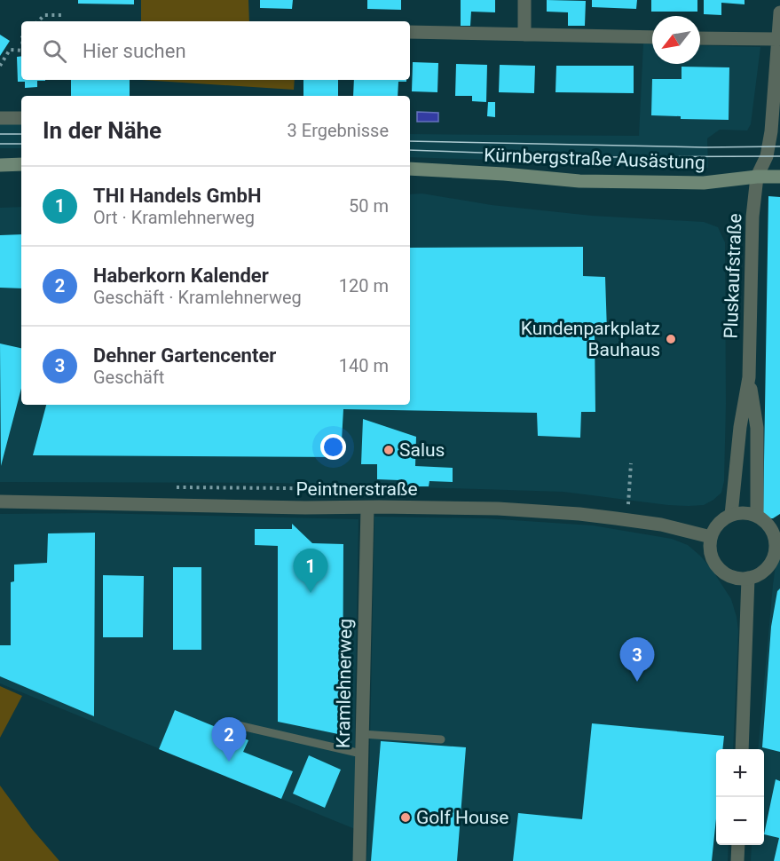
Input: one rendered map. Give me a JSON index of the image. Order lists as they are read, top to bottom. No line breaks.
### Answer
{"streets":{"main road":["Kürnbergstraße Ausästung"],"street":["Pluskaufstraße","Peintnerstraße","Kramlehnerweg"]},"crossings":[["Kürnbergstraße Ausästung","Pluskaufstraße"],["Peintnerstraße","Kramlehnerweg"]],"places":["Kundenparkplatz Bauhaus","Salus","Golf House"],"north":"bottom left","page":{"search":"Hier suchen","heading":["In der Nähe","3 Ergebnisse"],"list":[{"mark":"1","name":"THI Handels GmbH","note":"Ort · Kramlehnerweg","value":"50 m"},{"mark":"2","name":"Haberkorn Kalender","note":"Geschäft · Kramlehnerweg","value":"120 m"},{"mark":"3","name":"Dehner Gartencenter","note":"Geschäft","value":"140 m"}],"pins":["1","3","2"],"map_buttons":["+","−"]}}
